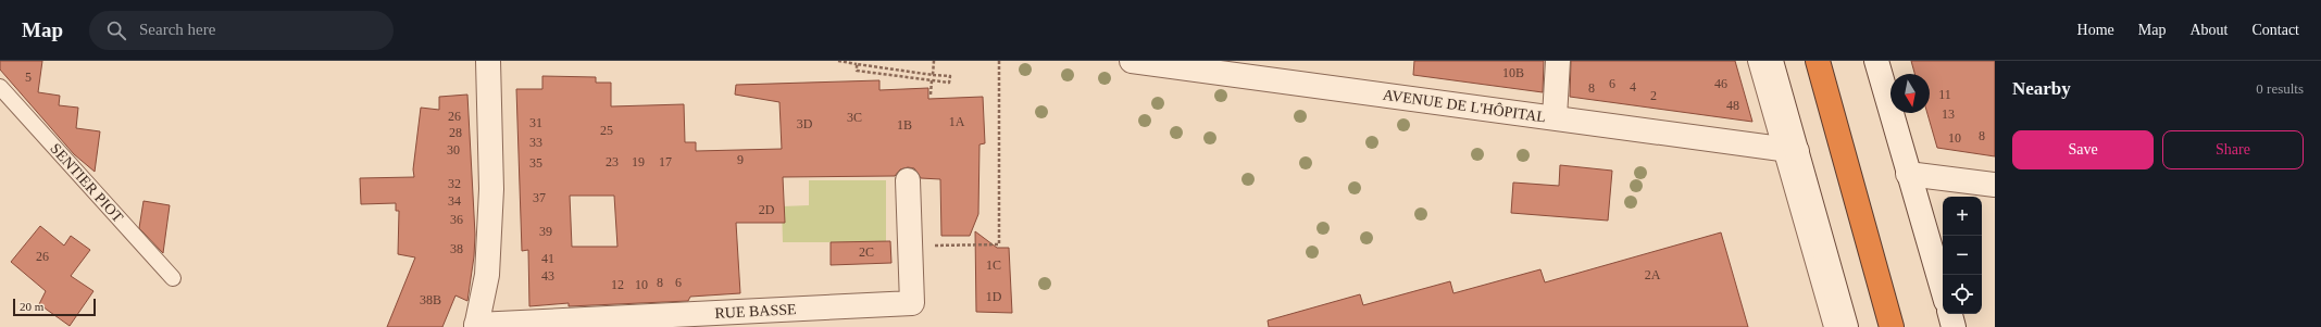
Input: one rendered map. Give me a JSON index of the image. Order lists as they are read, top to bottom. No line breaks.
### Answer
{"streets":{"street":["AVENUE DE L'HÔPITAL","RUE BASSE"],"lane":["SENTIER PIOT"]},"house_numbers":["10B","5","6","46","4","8","11","2","48","13","26","3C","1A","31","3D","1B","25","28","8","10","33","30","9","23","19","17","35","32","37","34","2D","36","39","38","2C","26","41","1C","2A","43","8","6","12","10","1D","38B"],"scale_bar":"20 m","north":"bottom","page":{"header":"Map","search":"Search here","nav":["Home","Map","About","Contact"],"heading":["Nearby","0 results"],"buttons":["Save","Share"],"map_buttons":["+","−"],"scale":"20 m"}}
